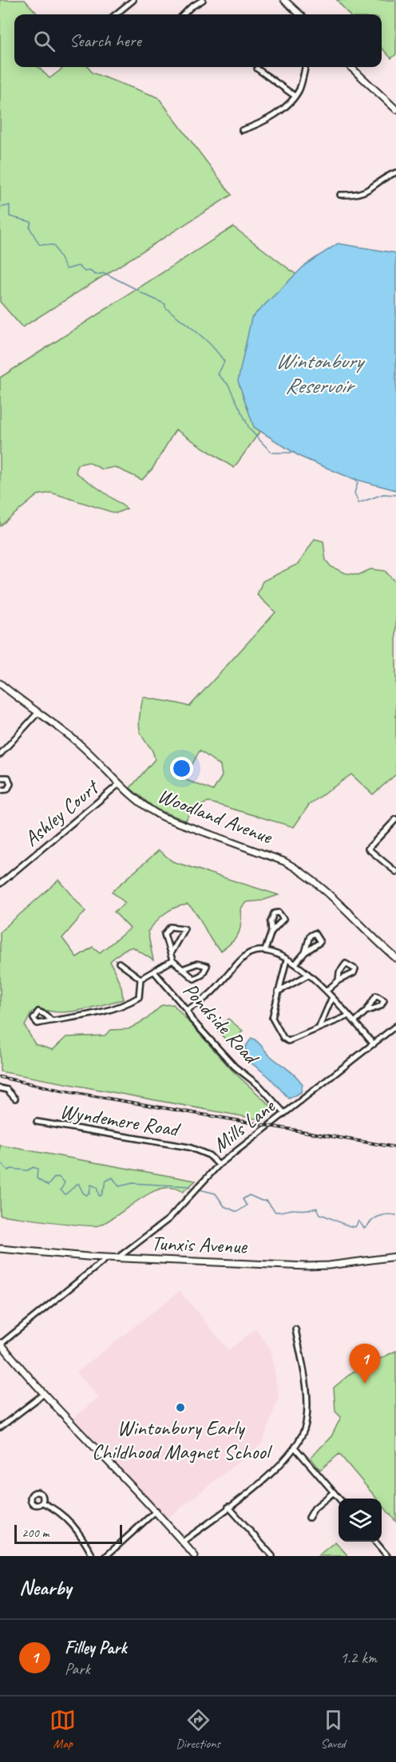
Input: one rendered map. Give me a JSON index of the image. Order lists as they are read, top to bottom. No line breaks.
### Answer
{"streets":{"street":["Ashley Court","Woodland Avenue","Pondside Road","Wyndemere Road","Mills Lane","Tunxis Avenue"]},"crossings":[["Ashley Court","Woodland Avenue"],["Pondside Road","Mills Lane"],["Wyndemere Road","Mills Lane"],["Mills Lane","Tunxis Avenue"]],"water":["Wintonbury Reservoir"],"places":["Wintonbury Early Childhood Magnet School"],"scale_bar":"200 m","page":{"search":"Search here","pins":"1","scale":"200 m","heading":"Nearby","list":[{"mark":"1","name":"Filley Park","note":"Park","value":"1.2 km"}],"nav":["Map","Directions","Saved"]}}
